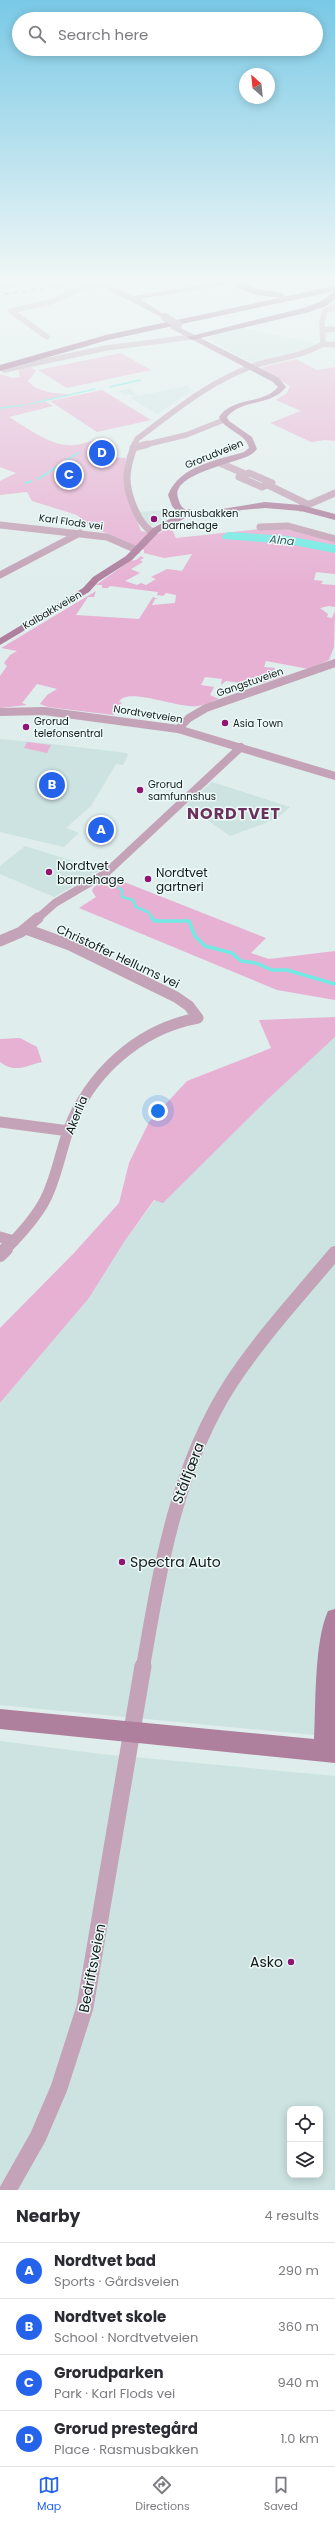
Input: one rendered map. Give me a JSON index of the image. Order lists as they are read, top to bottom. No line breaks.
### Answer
{"streets":{"street":["Grorudveien","Karl Flods vei","Kalbakkveien","Gangstuveien","Nordtvetveien","Christoffer Hellums vei","Akerlia","Stålfjæra","Bedriftsveien"]},"crossings":[["Grorudveien","Kalbakkveien"],["Karl Flods vei","Kalbakkveien"],["Gangstuveien","Nordtvetveien"],["Christoffer Hellums vei","Akerlia"],["Stålfjæra","Bedriftsveien"]],"districts":["NORDTVET"],"water":["Alna"],"places":["Rasmusbakken barnehage","Asia Town","Grorud telefonsentral","Grorud samfunnshus","Nordtvet barnehage","Nordtvet gartneri","Spectra Auto","Asko"],"north":"top left","page":{"search":"Search here","pins":["D","C","B","A"],"heading":["Nearby","4 results"],"list":[{"mark":"A","name":"Nordtvet bad","note":"Sports · Gårdsveien","value":"290 m"},{"mark":"B","name":"Nordtvet skole","note":"School · Nordtvetveien","value":"360 m"},{"mark":"C","name":"Grorudparken","note":"Park · Karl Flods vei","value":"940 m"},{"mark":"D","name":"Grorud prestegård","note":"Place · Rasmusbakken","value":"1.0 km"}],"nav":["Map","Directions","Saved"]}}
